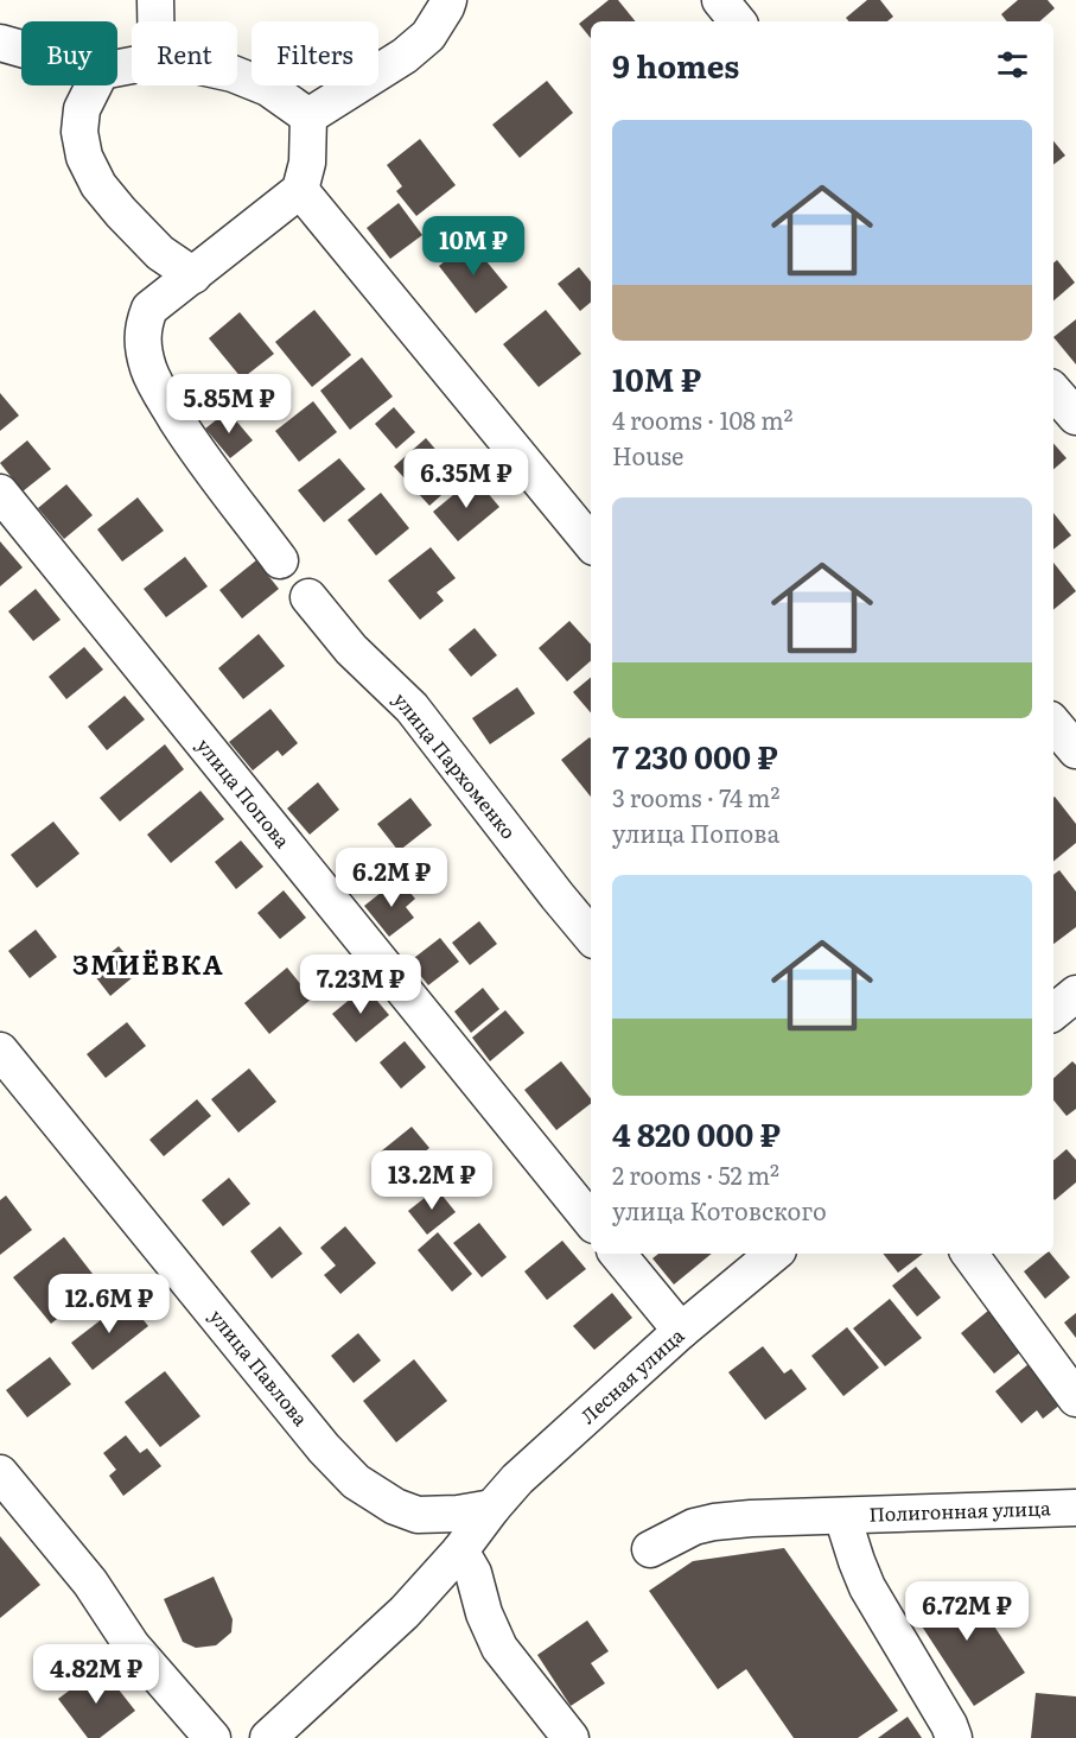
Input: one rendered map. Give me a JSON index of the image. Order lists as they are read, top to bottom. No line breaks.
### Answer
{"streets":{"street":["улица Пархоменко","улица Попова","улица Павлова","Лесная улица","Полигонная улица"]},"crossings":[["улица Павлова","Лесная улица"]],"districts":["ЗМИЁВКА"],"page":{"chip":["Buy","Rent","Filters"],"heading":"9 homes","list":[{"name":"10M ₽","note":"4 rooms · 108 m² · House"},{"name":"7 230 000 ₽","note":"3 rooms · 74 m² · улица Попова"},{"name":"4 820 000 ₽","note":"2 rooms · 52 m² · улица Котовского"}],"price":["10M ₽","5.85M ₽","6.35M ₽","6.2M ₽","7.23M ₽","13.2M ₽","12.6M ₽","6.72M ₽","4.82M ₽"]}}
